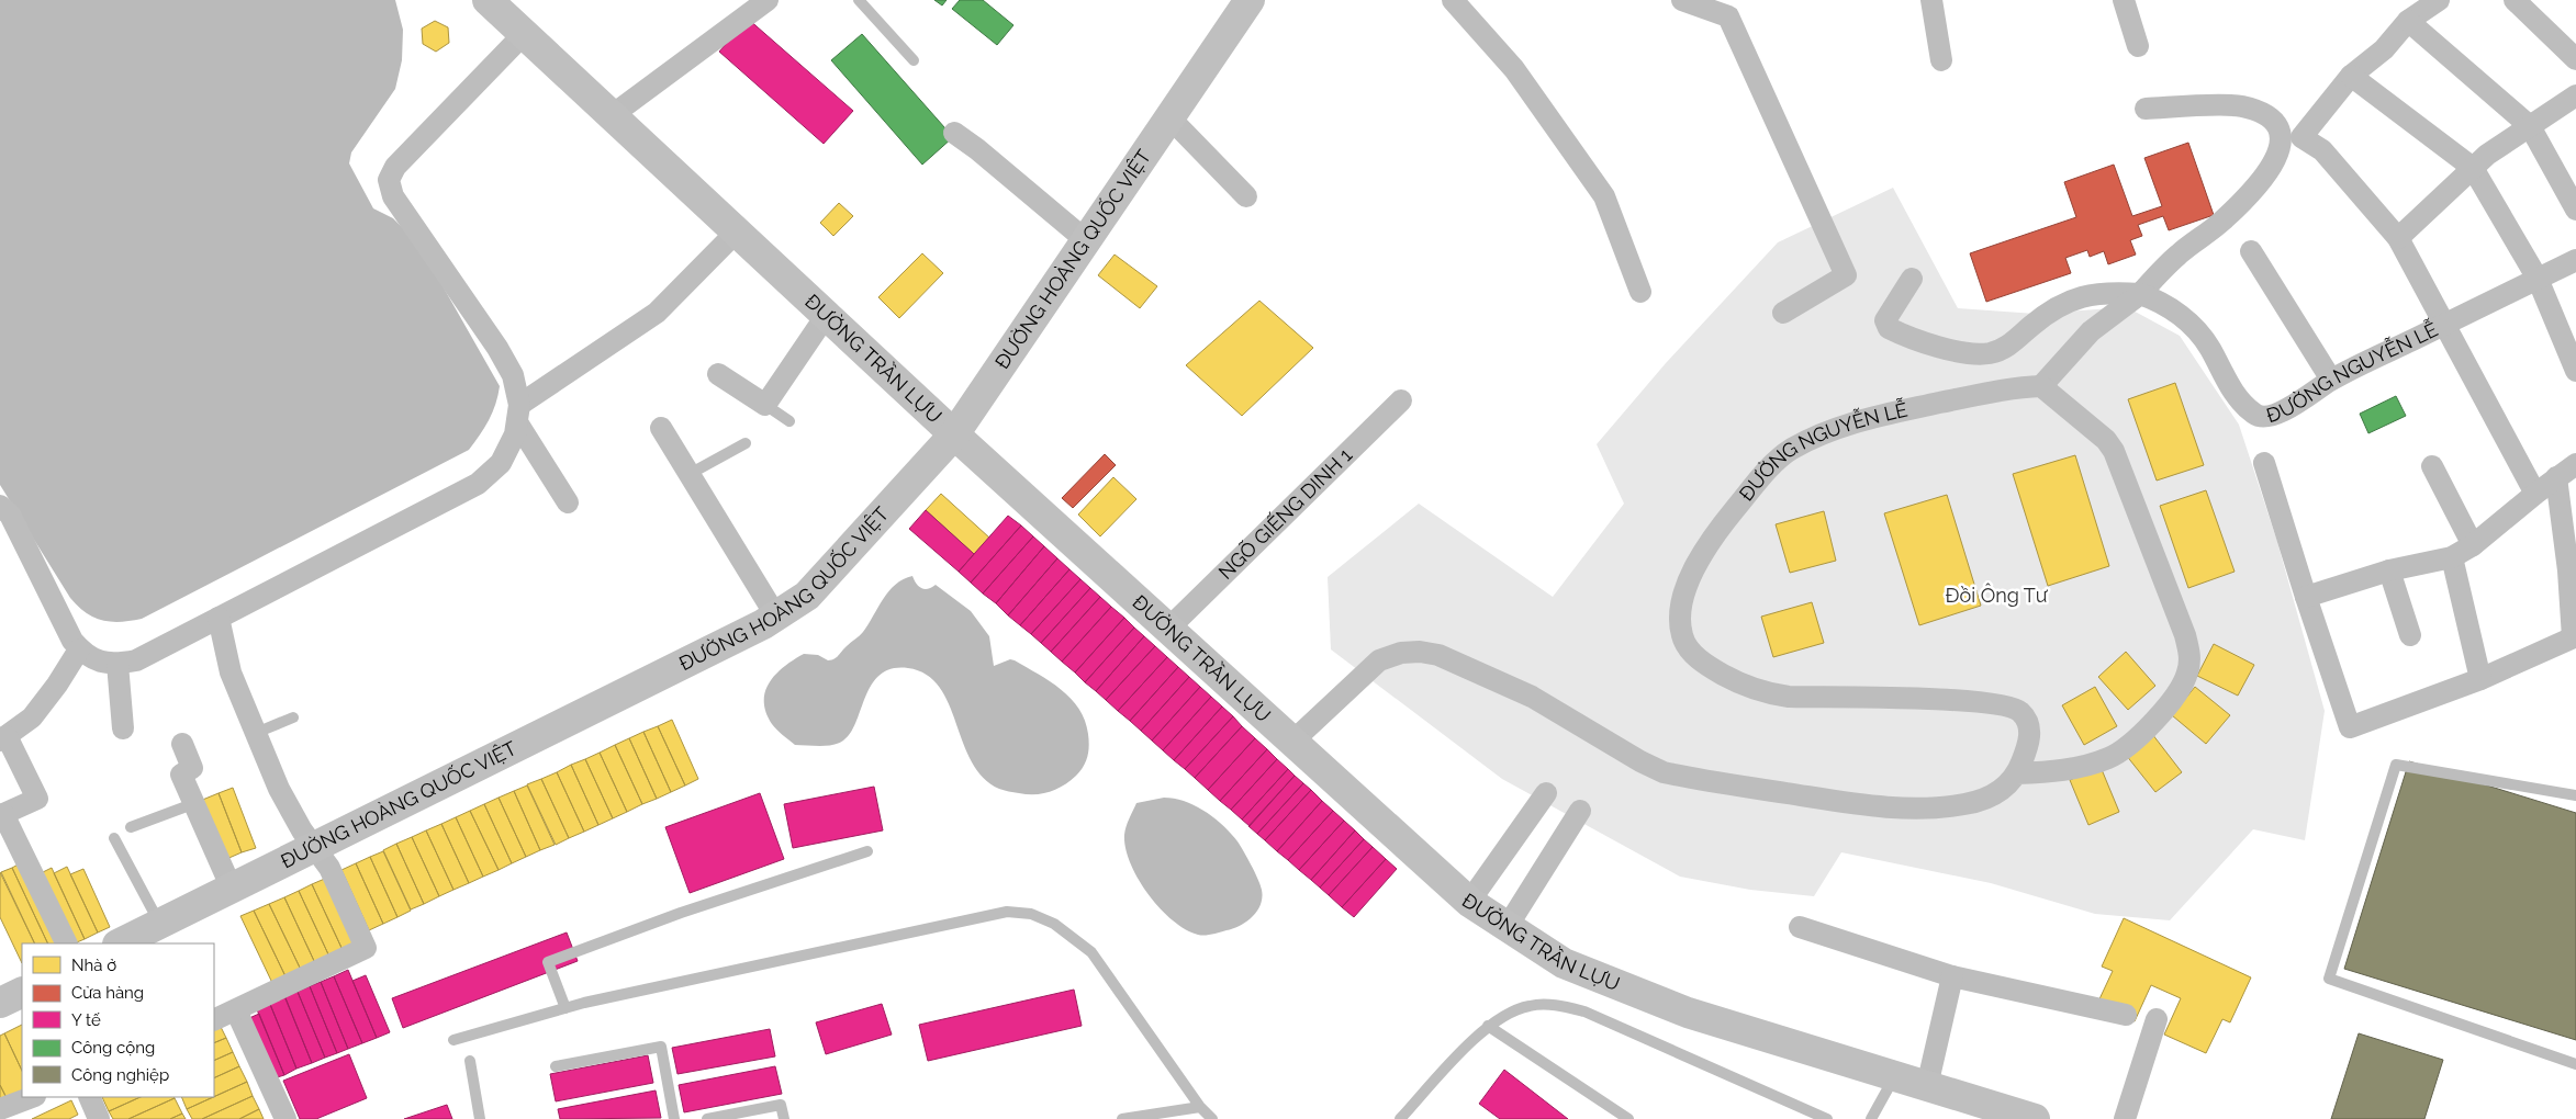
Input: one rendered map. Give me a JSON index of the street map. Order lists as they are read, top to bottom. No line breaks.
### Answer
{"streets":{"main road":["ĐƯỜNG HOÀNG QUỐC VIỆT","ĐƯỜNG TRẦN LỰU"],"street":["ĐƯỜNG NGUYỄN LỄ","NGÕ GIẾNG DINH 1"]},"crossings":[["ĐƯỜNG HOÀNG QUỐC VIỆT","ĐƯỜNG TRẦN LỰU"],["ĐƯỜNG TRẦN LỰU","NGÕ GIẾNG DINH 1"]],"parks":["Đồi Ông Tư"],"legend":["Nhà ở","Cửa hàng","Y tế","Công cộng","Công nghiệp"]}
